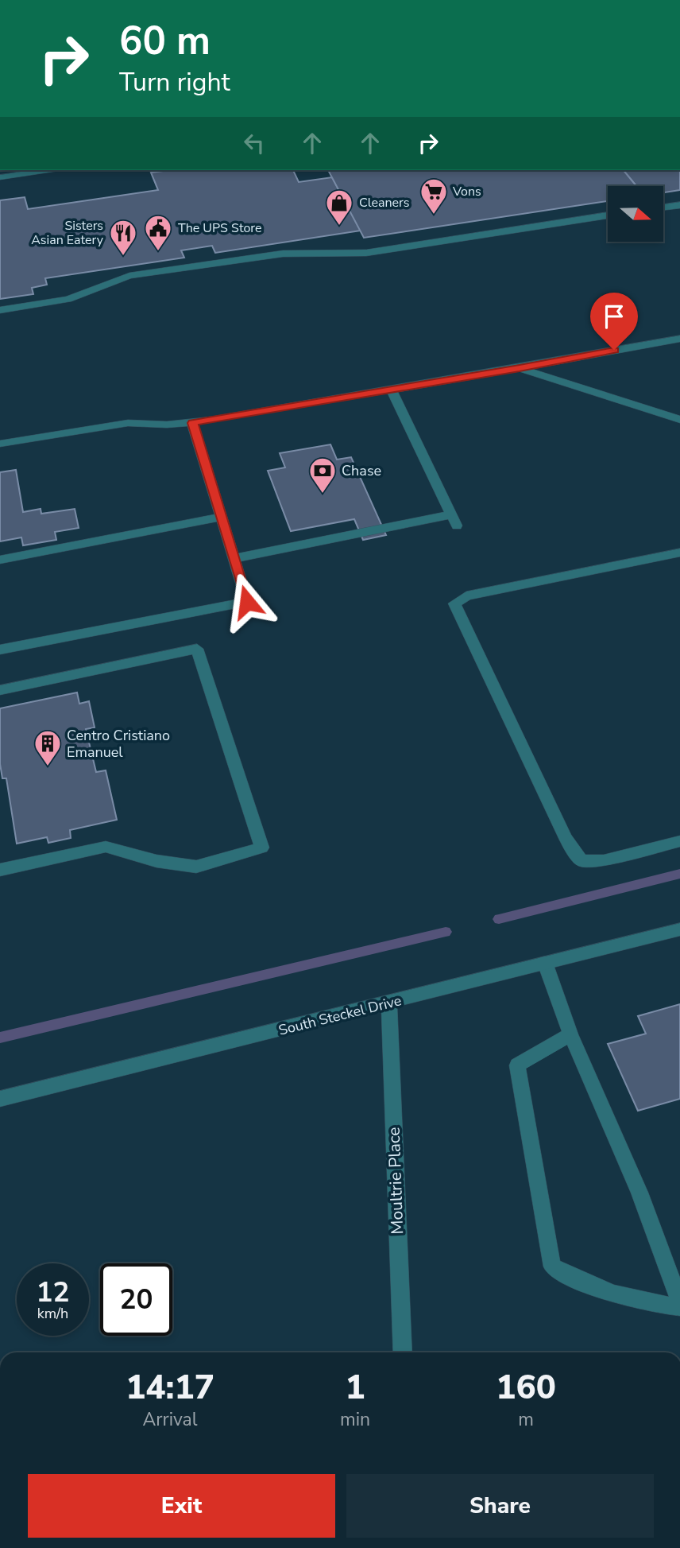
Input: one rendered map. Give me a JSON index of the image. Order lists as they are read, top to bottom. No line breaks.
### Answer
{"streets":{"street":["South Steckel Drive","Moultrie Place"]},"crossings":[["South Steckel Drive","Moultrie Place"]],"places":{"supermarket":["Vons"],"shop":["Cleaners"],"public building":["The UPS Store"],"restaurant":["Sisters Asian Eatery"],"bank":["Chase"],"building":["Centro Cristiano Emanuel"]},"north":"right","page":{"turn":["60 m","Turn right"],"speed":"12 km/h","limit":"20","eta":["14:17","Arrival","1","min","160","m"],"buttons":["Exit","Share"]}}
